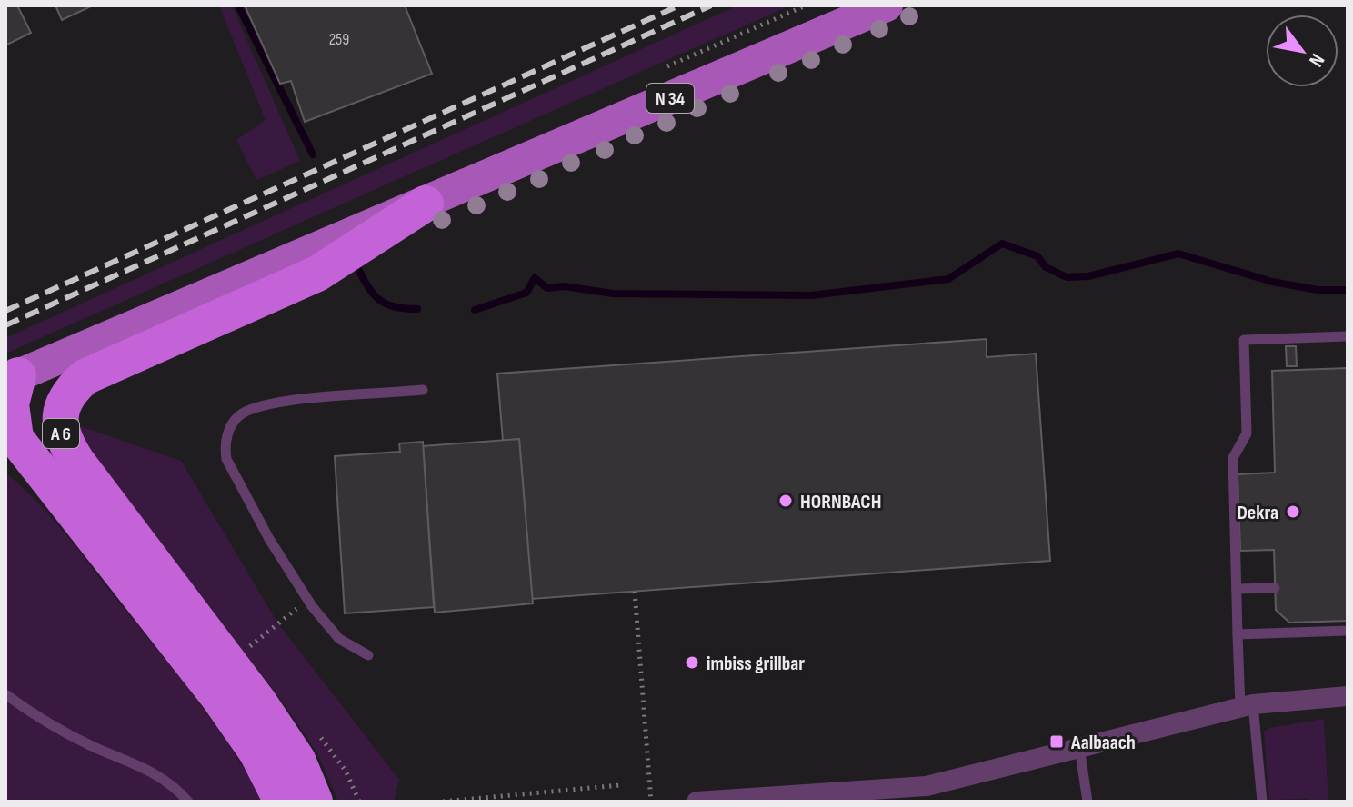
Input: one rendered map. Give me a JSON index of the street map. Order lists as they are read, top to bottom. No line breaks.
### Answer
{"streets":{"highway":["A 6"],"main road":["N 34"]},"crossings":[["N 34","A 6"]],"places":{"other":["HORNBACH","Dekra","imbiss grillbar"],"transit":["Aalbaach"]},"house_numbers":["259"],"north":"bottom right"}
